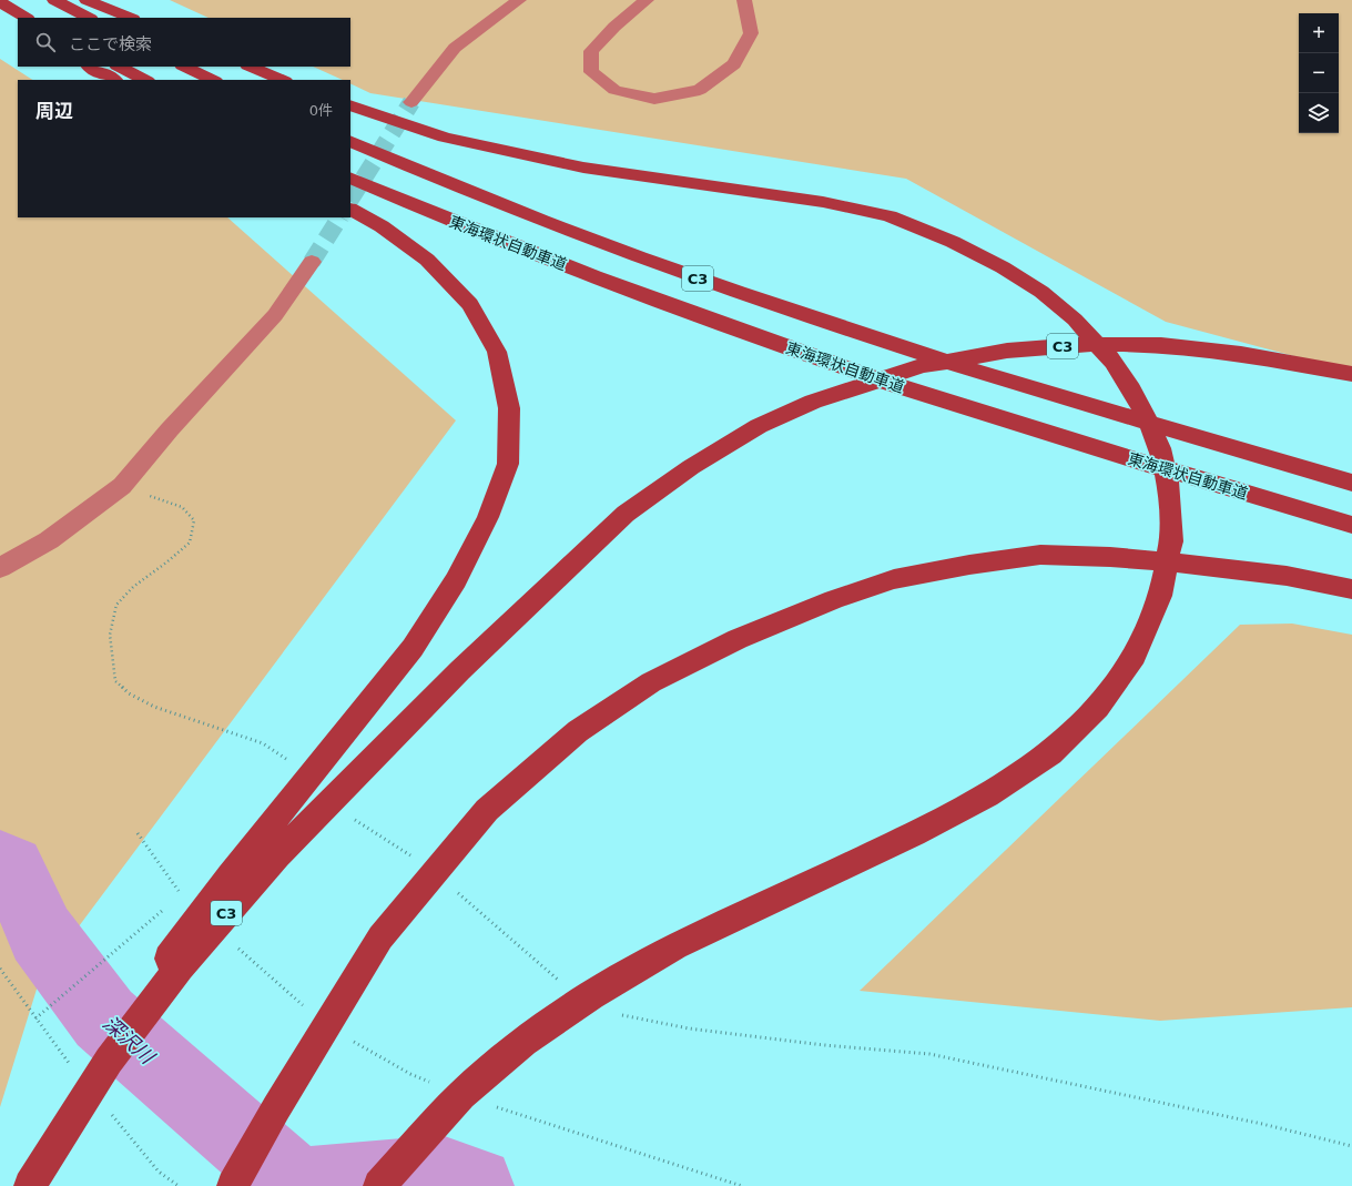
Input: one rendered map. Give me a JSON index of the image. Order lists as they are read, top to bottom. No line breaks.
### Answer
{"streets":{"highway":["東海環状自動車道","C3"]},"water":["深沢川"],"page":{"map_buttons":["+","−"],"search":"ここで検索","heading":["周辺","0件"]}}
